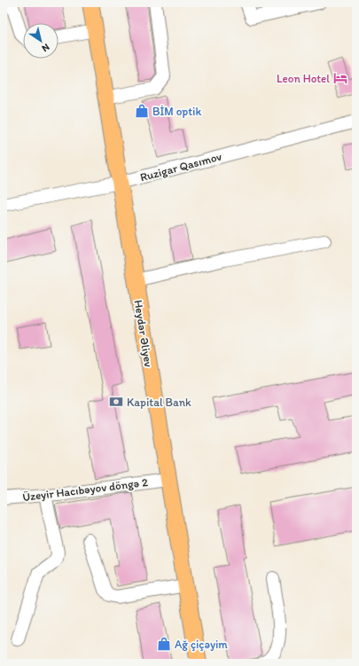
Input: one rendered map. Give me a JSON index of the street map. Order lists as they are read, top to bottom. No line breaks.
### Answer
{"streets":{"main road":["Heydər Əliyev"],"street":["Ruzigar Qasımov","Üzeyir Hacıbəyov döngə 2"]},"crossings":[["Ruzigar Qasımov","Heydər Əliyev"],["Heydər Əliyev","Üzeyir Hacıbəyov döngə 2"]],"places":{"hotel":["Leon Hotel"],"shop":["BİM optik","Ağ çiçəyim"],"bank":["Kapital Bank"]},"north":"bottom right"}
